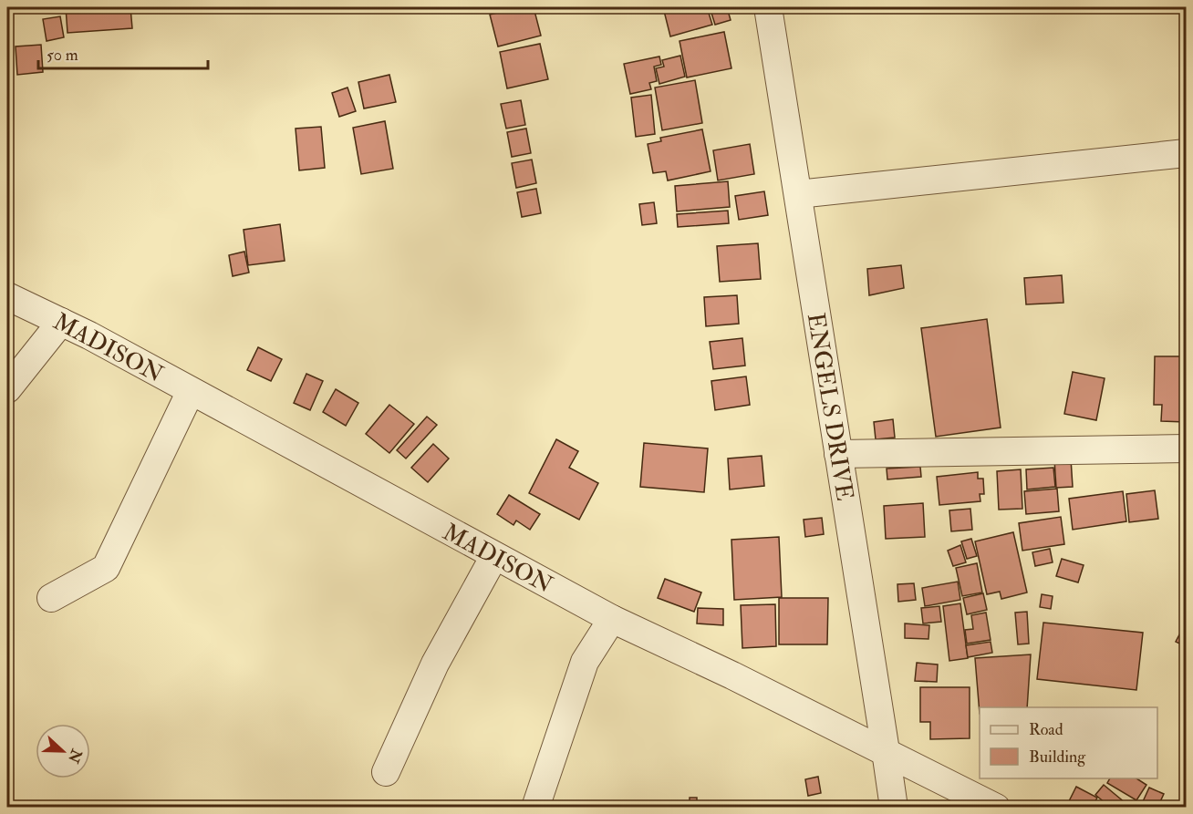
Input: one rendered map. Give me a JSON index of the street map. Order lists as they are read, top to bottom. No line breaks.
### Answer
{"streets":{"street":["MADISON","ENGELS DRIVE"]},"crossings":[["MADISON","ENGELS DRIVE"]],"legend":["Road","Building"],"scale_bar":"50 m","north":"right"}
